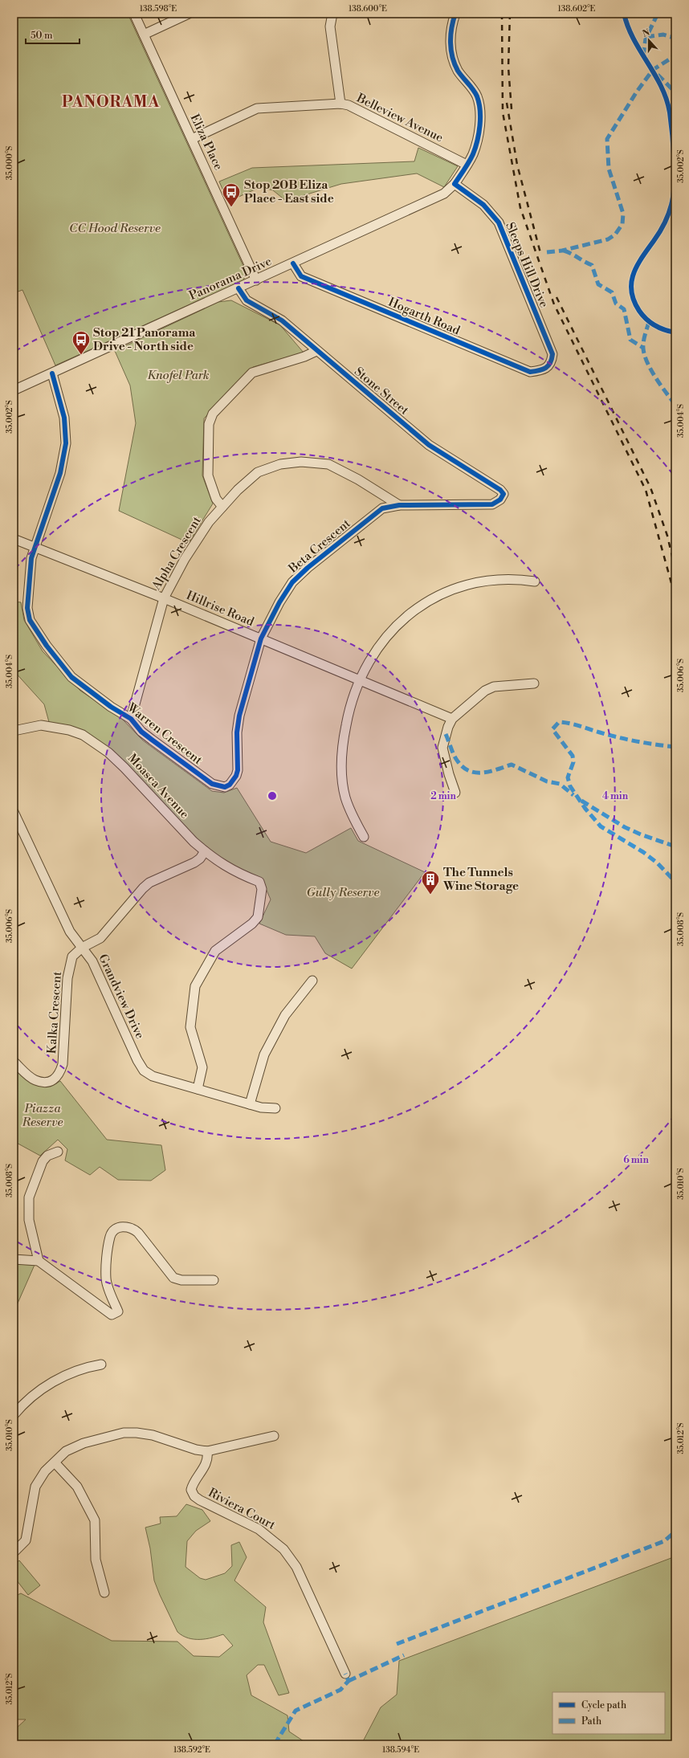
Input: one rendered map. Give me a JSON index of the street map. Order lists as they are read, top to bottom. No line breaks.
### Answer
{"streets":{"street":["Belleview Avenue","Eliza Place","Sleeps Hill Drive","Panorama Drive","Hogarth Road","Stone Street","Beta Crescent","Alpha Crescent","Hillrise Road","Warren Crescent","Moasca Avenue","Grandview Drive","Kalka Crescent","Riviera Court"]},"crossings":[["Belleview Avenue","Eliza Place"],["Eliza Place","Panorama Drive"],["Sleeps Hill Drive","Panorama Drive"],["Sleeps Hill Drive","Hogarth Road"],["Panorama Drive","Hogarth Road"],["Panorama Drive","Stone Street"],["Panorama Drive","Warren Crescent"],["Stone Street","Beta Crescent"],["Beta Crescent","Alpha Crescent"],["Beta Crescent","Hillrise Road"],["Beta Crescent","Warren Crescent"],["Alpha Crescent","Hillrise Road"],["Alpha Crescent","Warren Crescent"],["Hillrise Road","Warren Crescent"],["Moasca Avenue","Grandview Drive"],["Grandview Drive","Kalka Crescent"]],"districts":["PANORAMA"],"parks":["CC Hood Reserve","Knofel Park","Gully Reserve","Piazza Reserve"],"places":{"bus stop":["Stop 20B Eliza Place - East side","Stop 21 Panorama Drive - North side"],"building":["The Tunnels Wine Storage"]},"legend":["Cycle path","Path"],"scale_bar":"50 m","north":"top","coordinates":["138.598°E","138.600°E","138.602°E","35.000°S","35.002°S","35.004°S","35.006°S","35.008°S","35.010°S","35.012°S","138.592°E","138.594°E"],"rings":["2 min","4 min","6 min"]}
